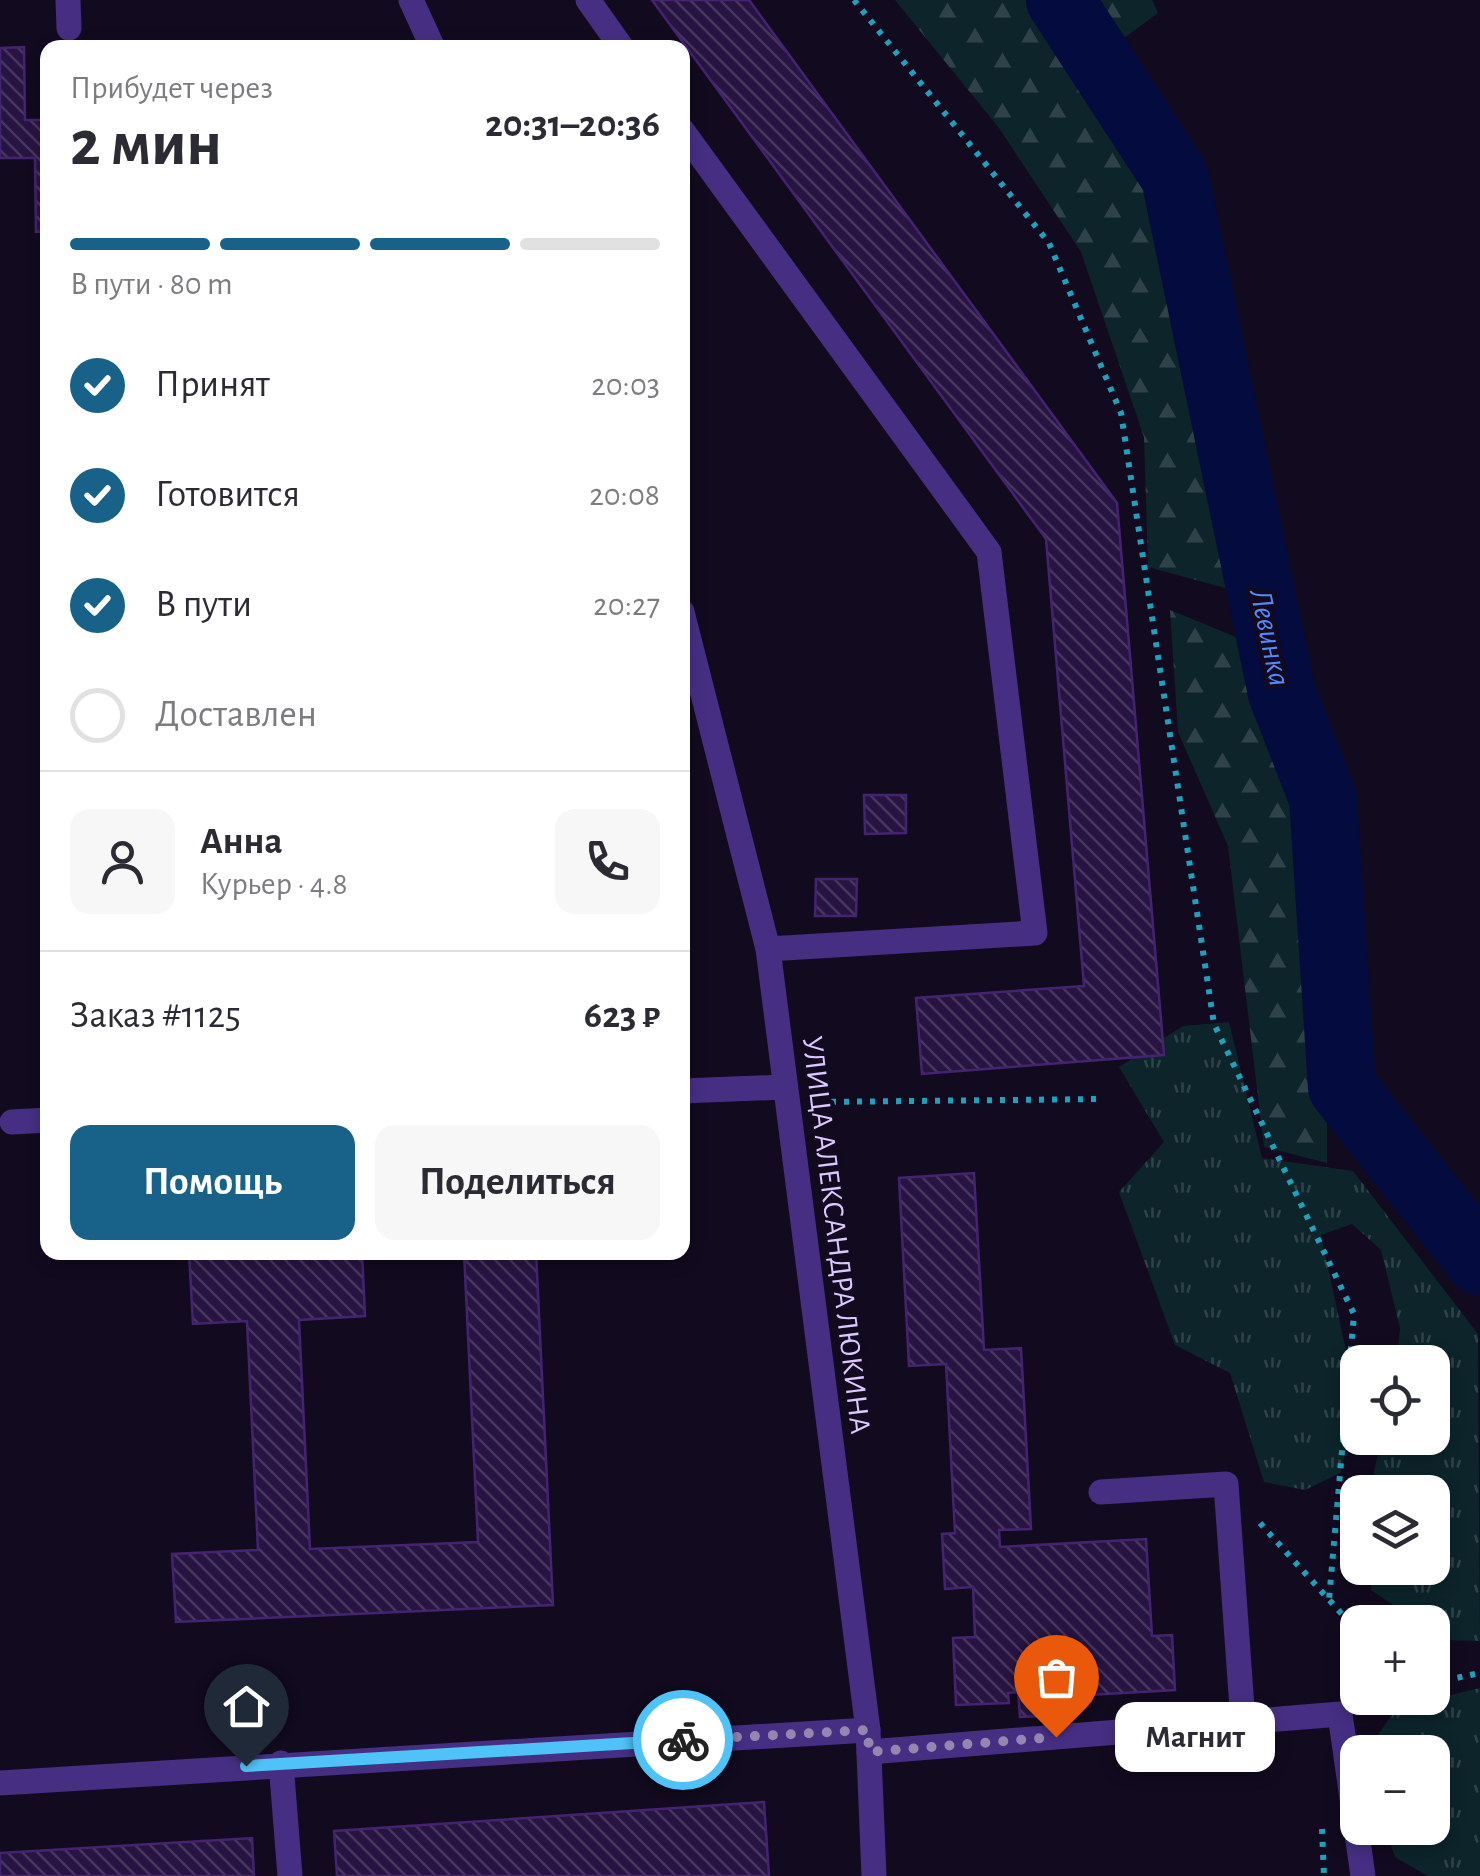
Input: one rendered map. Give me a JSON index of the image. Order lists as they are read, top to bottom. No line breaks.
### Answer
{"streets":{"street":["УЛИЦА АЛЕКСАНДРА ЛЮКИНА"]},"water":["Левинка"],"places":["Магнит"],"page":{"heading":["2 мин","Прибудет через","20:31–20:36"],"panel":["Анна","Курьер · 4.8","Заказ #1125","623 ₽"],"bar":"В пути · 80 m","list":[["Принят","20:03"],["Готовится","20:08"],["В пути","20:27"],"Доставлен"],"buttons":["Помощь","Поделиться"],"map_buttons":["+","−"],"bubble":"Магнит"}}
